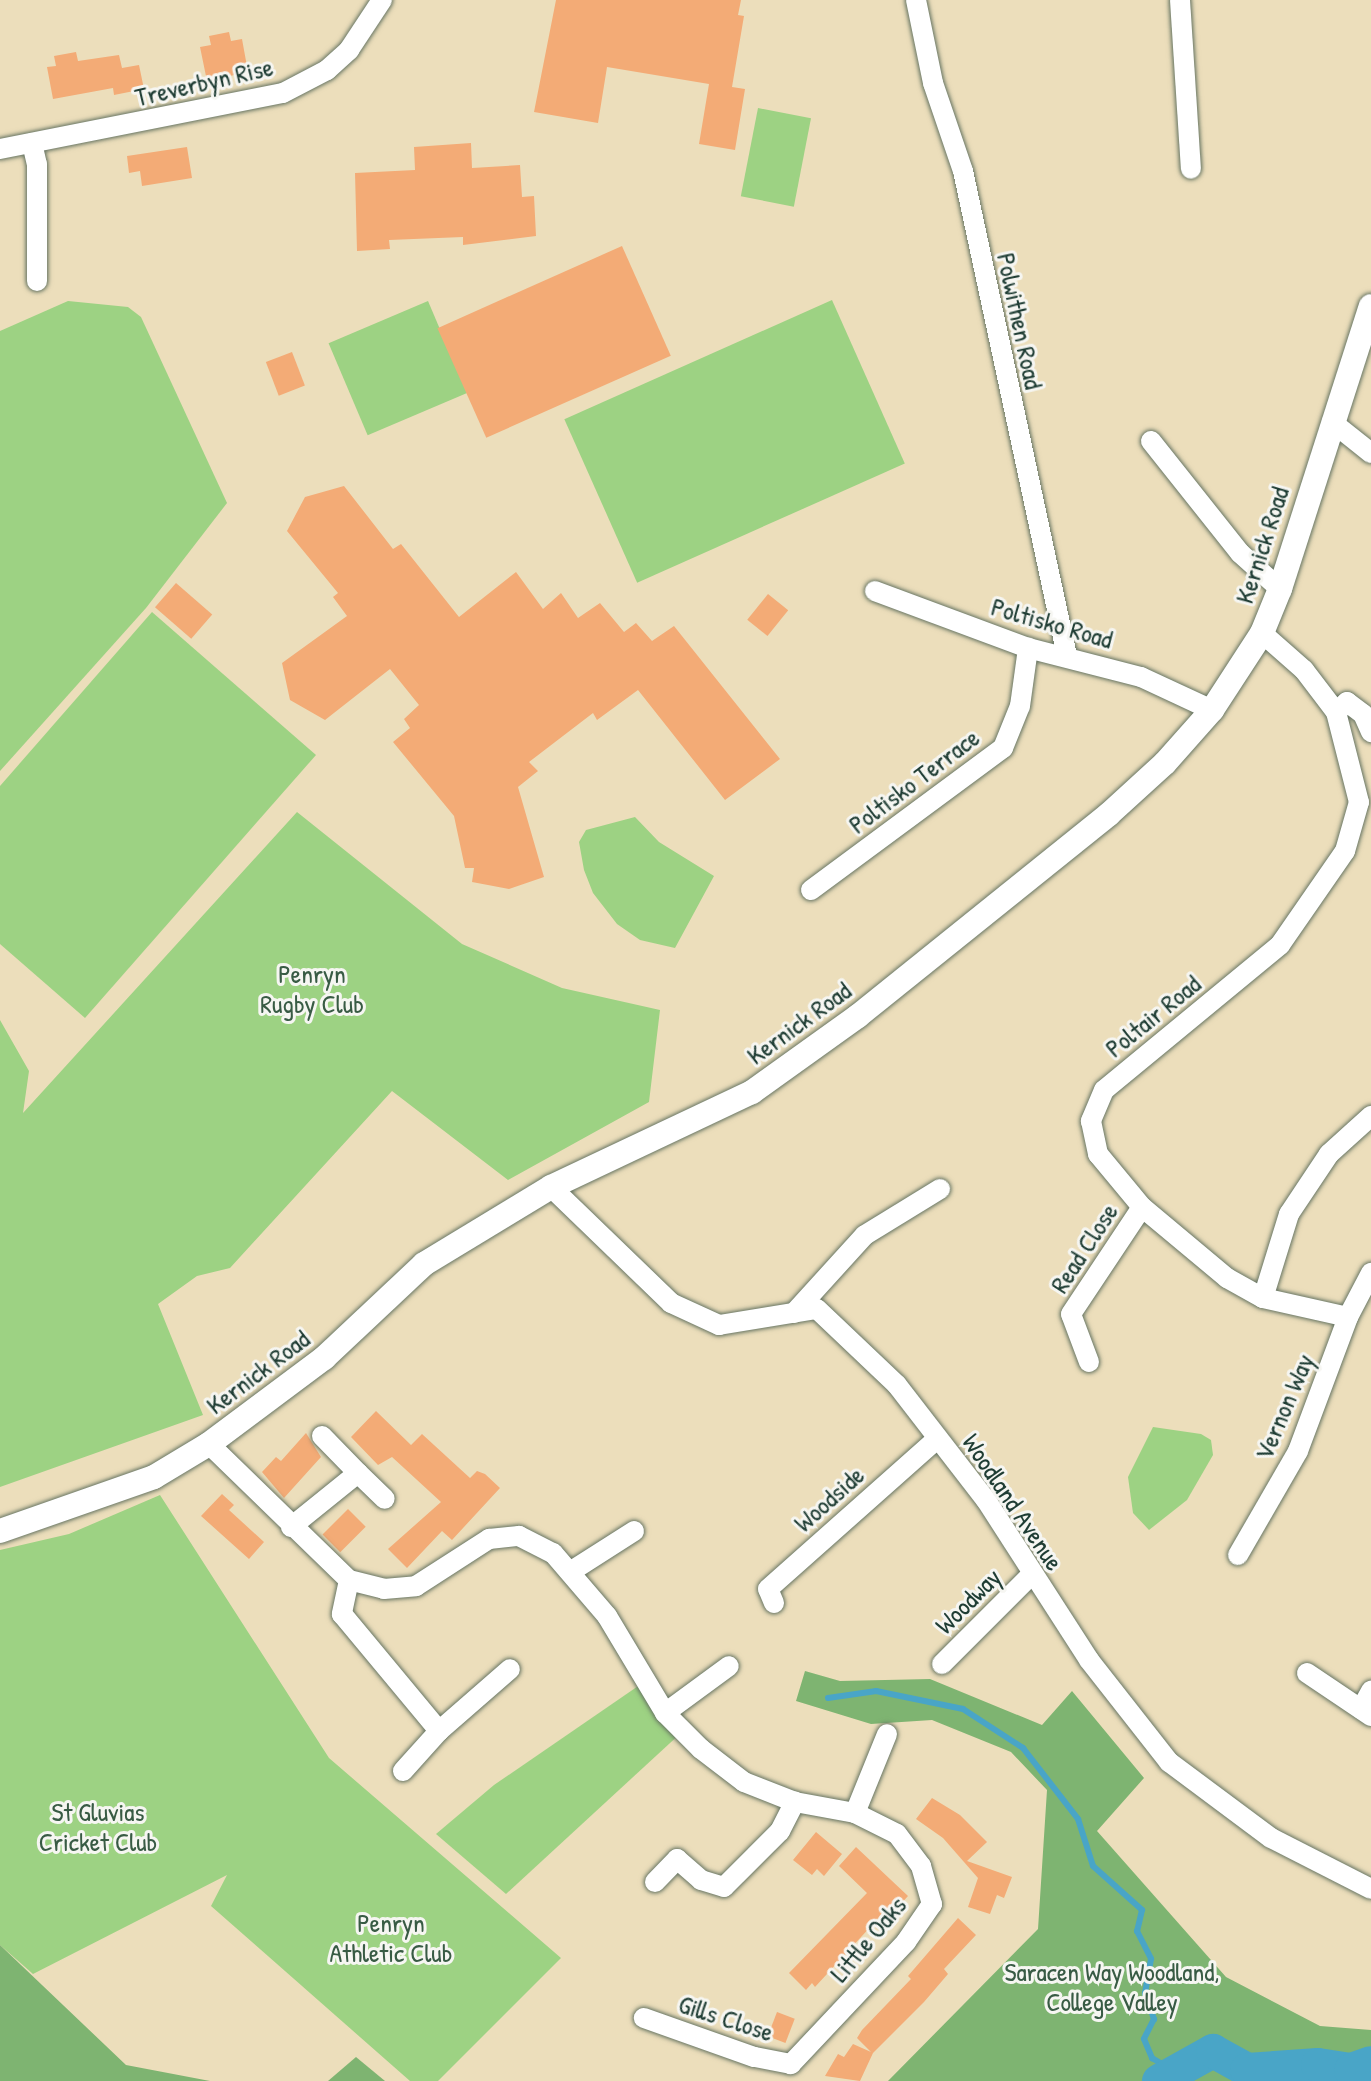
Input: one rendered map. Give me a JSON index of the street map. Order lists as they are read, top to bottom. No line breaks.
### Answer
{"streets":{"street":["Treverbyn Rise","Polwithen Road","Kernick Road","Poltisko Road","Poltisko Terrace","Poltair Road","Read Close","Vernon Way","Woodside","Woodland Avenue","Woodway","Little Oaks","Gills Close"]},"crossings":[["Polwithen Road","Poltisko Road"],["Kernick Road","Poltisko Road"],["Kernick Road","Poltair Road"],["Kernick Road","Woodland Avenue"],["Kernick Road","Little Oaks"],["Poltisko Road","Poltisko Terrace"],["Poltair Road","Read Close"],["Poltair Road","Vernon Way"],["Woodside","Woodland Avenue"],["Woodland Avenue","Woodway"],["Little Oaks","Gills Close"]],"parks":["Penryn Rugby Club","St Gluvias Cricket Club","Penryn Athletic Club","Saracen Way Woodland, College Valley"]}
